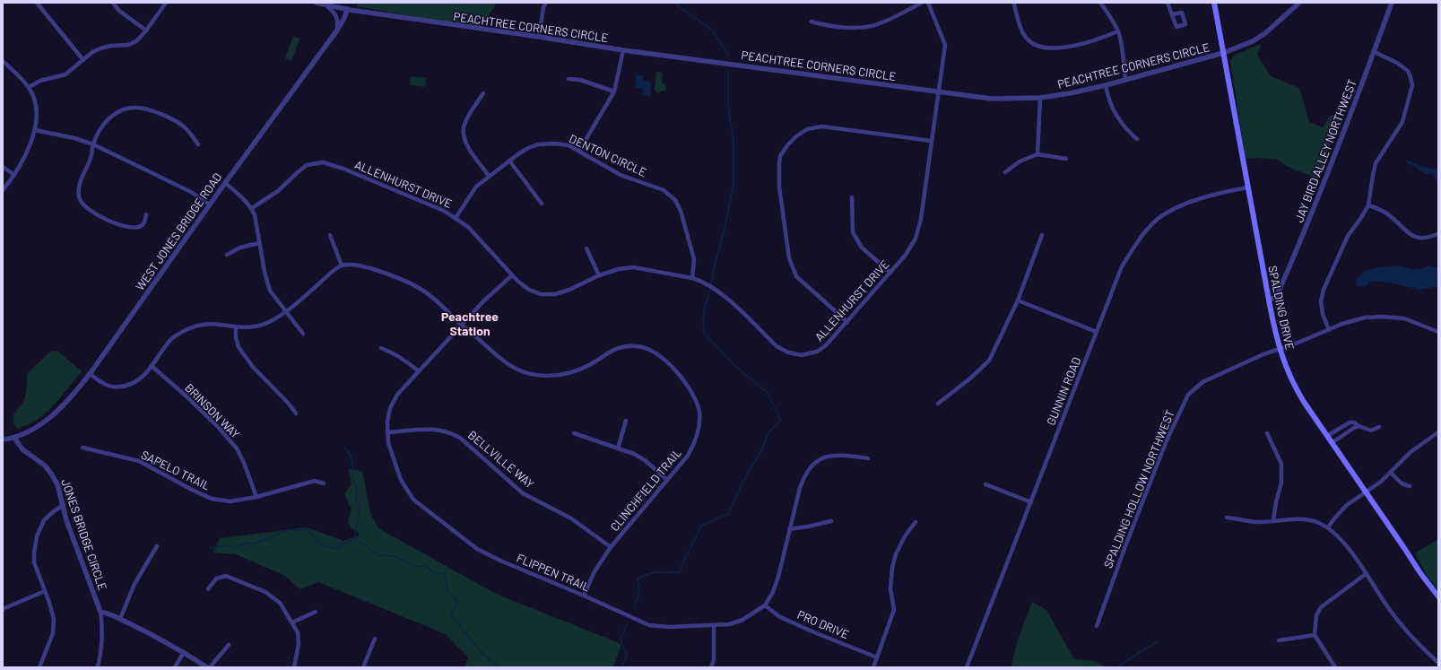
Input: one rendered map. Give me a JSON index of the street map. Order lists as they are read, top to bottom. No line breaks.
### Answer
{"streets":{"main road":["SPALDING DRIVE"],"street":["PEACHTREE CORNERS CIRCLE","JAY BIRD ALLEY NORTHWEST","DENTON CIRCLE","ALLENHURST DRIVE","WEST JONES BRIDGE ROAD","GUNNIN ROAD","BRINSON WAY","BELLVILLE WAY","SAPELO TRAIL","SPALDING HOLLOW NORTHWEST","CLINCHFIELD TRAIL","JONES BRIDGE CIRCLE","FLIPPEN TRAIL","PRO DRIVE"]},"crossings":[["PEACHTREE CORNERS CIRCLE","ALLENHURST DRIVE"],["PEACHTREE CORNERS CIRCLE","WEST JONES BRIDGE ROAD"],["PEACHTREE CORNERS CIRCLE","SPALDING DRIVE"],["JAY BIRD ALLEY NORTHWEST","SPALDING DRIVE"],["DENTON CIRCLE","ALLENHURST DRIVE"],["ALLENHURST DRIVE","FLIPPEN TRAIL"],["WEST JONES BRIDGE ROAD","JONES BRIDGE CIRCLE"],["SPALDING DRIVE","GUNNIN ROAD"],["SPALDING DRIVE","SPALDING HOLLOW NORTHWEST"],["BRINSON WAY","SAPELO TRAIL"],["BELLVILLE WAY","CLINCHFIELD TRAIL"],["BELLVILLE WAY","FLIPPEN TRAIL"],["CLINCHFIELD TRAIL","FLIPPEN TRAIL"],["FLIPPEN TRAIL","PRO DRIVE"]],"districts":["Peachtree Station"]}
